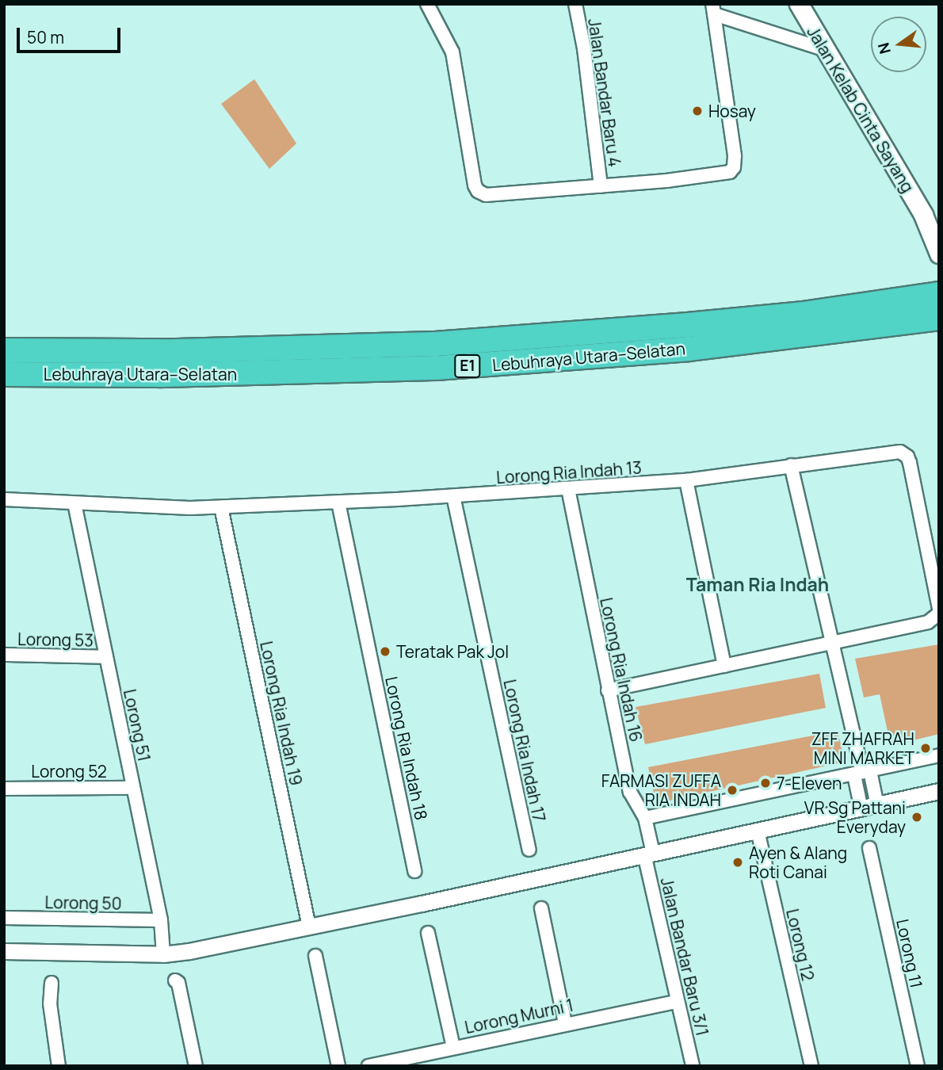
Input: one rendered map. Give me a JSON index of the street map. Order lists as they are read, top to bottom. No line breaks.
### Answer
{"streets":{"highway":["Lebuhraya Utara–Selatan","E1"],"main road":["Jalan Kelab Cinta Sayang"],"street":["Jalan Bandar Baru 4","Lorong Ria Indah 13","Lorong 53","Lorong Ria Indah 16","Lorong Ria Indah 19","Lorong 51","Lorong Ria Indah 18","Lorong Ria Indah 17","Lorong 52","Lorong 50","Lorong 12","Lorong 11","Jalan Bandar Baru 3/1","Lorong Murni 1"]},"crossings":[["Lorong Ria Indah 13","Lorong Ria Indah 16"],["Lorong Ria Indah 13","Lorong Ria Indah 19"],["Lorong Ria Indah 13","Lorong 51"],["Lorong Ria Indah 13","Lorong Ria Indah 18"],["Lorong Ria Indah 13","Lorong Ria Indah 17"],["Lorong 53","Lorong 51"],["Lorong Ria Indah 16","Jalan Bandar Baru 3/1"],["Lorong 51","Lorong 52"],["Lorong 51","Lorong 50"],["Jalan Bandar Baru 3/1","Lorong Murni 1"]],"districts":["Taman Ria Indah"],"places":["Hosay","Teratak Pak Jol","ZFF ZHAFRAH MINI MARKET","7-Eleven","FARMASI ZUFFA RIA INDAH","VR Sg Pattani Everyday","Ayen & Alang Roti Canai"],"scale_bar":"50 m","north":"left"}
